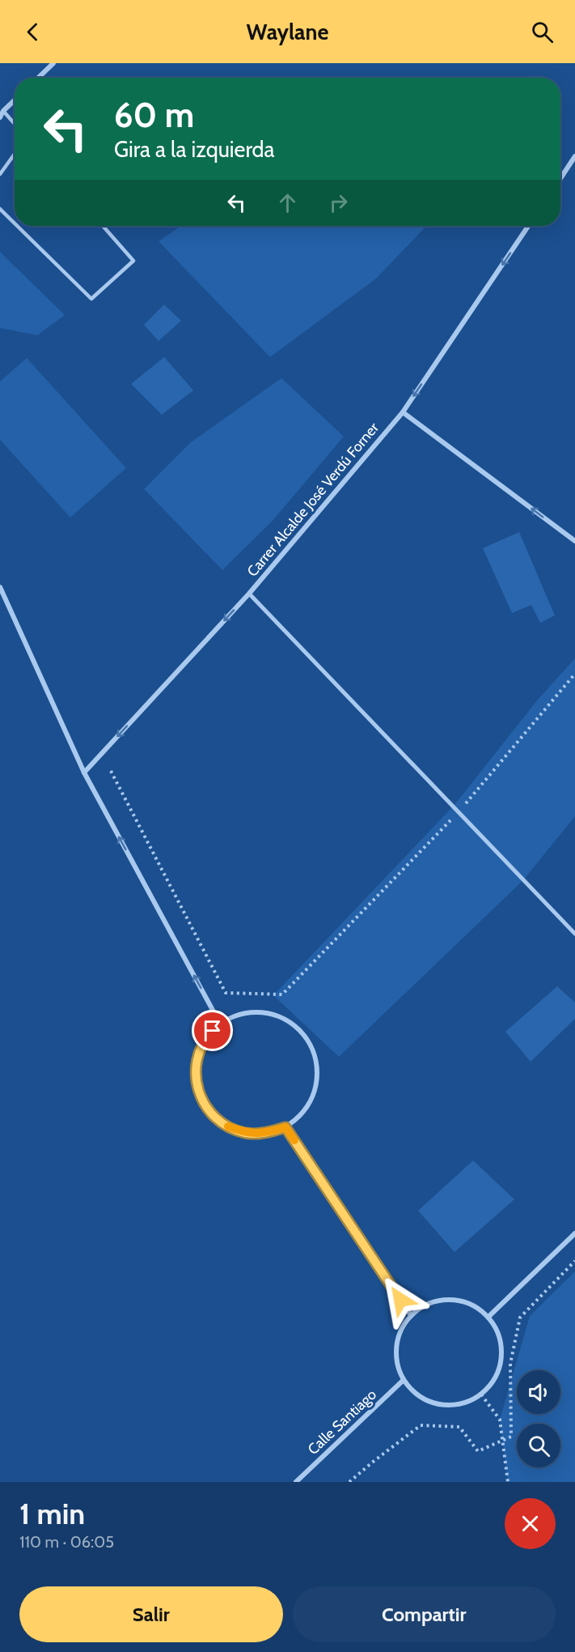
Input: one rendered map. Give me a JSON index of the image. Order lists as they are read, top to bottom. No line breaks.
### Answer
{"streets":{"street":["Carrer Alcalde José Verdú Forner","Calle Santiago"]},"one_way":["Carrer Alcalde José Verdú Forner"],"page":{"header":"Waylane","turn":["60 m","Gira a la izquierda"],"heading":["1 min","110 m · 06:05"],"buttons":["Salir","Compartir"]}}
